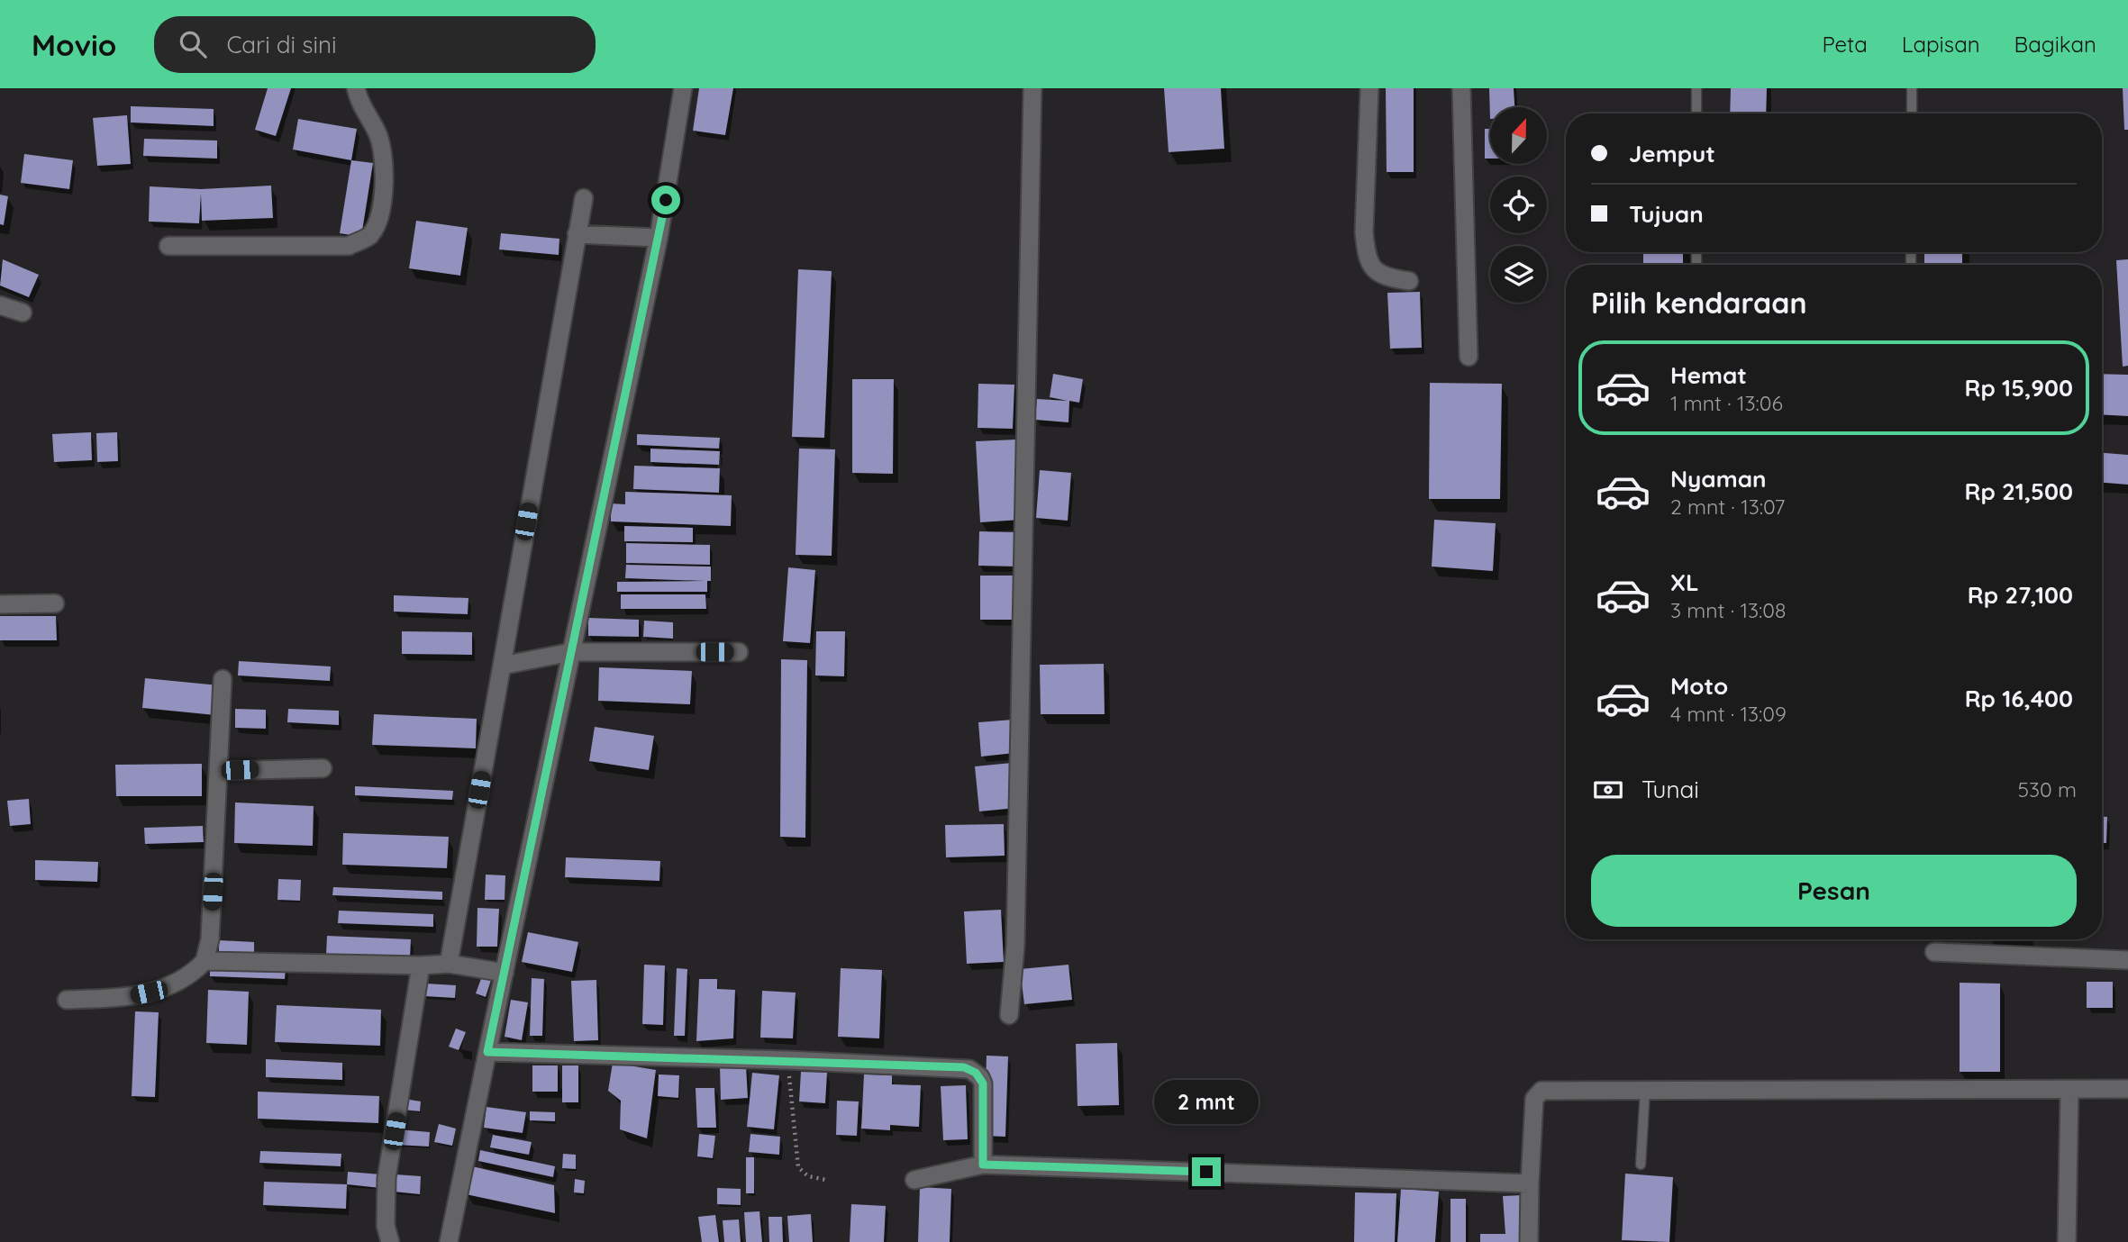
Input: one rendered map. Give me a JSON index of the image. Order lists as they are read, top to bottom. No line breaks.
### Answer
{"north":"top","page":{"header":"Movio","search":"Cari di sini","nav":["Peta","Lapisan","Bagikan"],"banner":["Jemput","Tujuan"],"heading":"Pilih kendaraan","list":[{"name":"Hemat","note":"1 mnt · 13:06","value":"Rp 15,900"},{"name":"Nyaman","note":"2 mnt · 13:07","value":"Rp 21,500"},{"name":"XL","note":"3 mnt · 13:08","value":"Rp 27,100"},{"name":"Moto","note":"4 mnt · 13:09","value":"Rp 16,400"}],"pay":["Tunai","530 m"],"buttons":"Pesan","bubble":"2 mnt"}}
